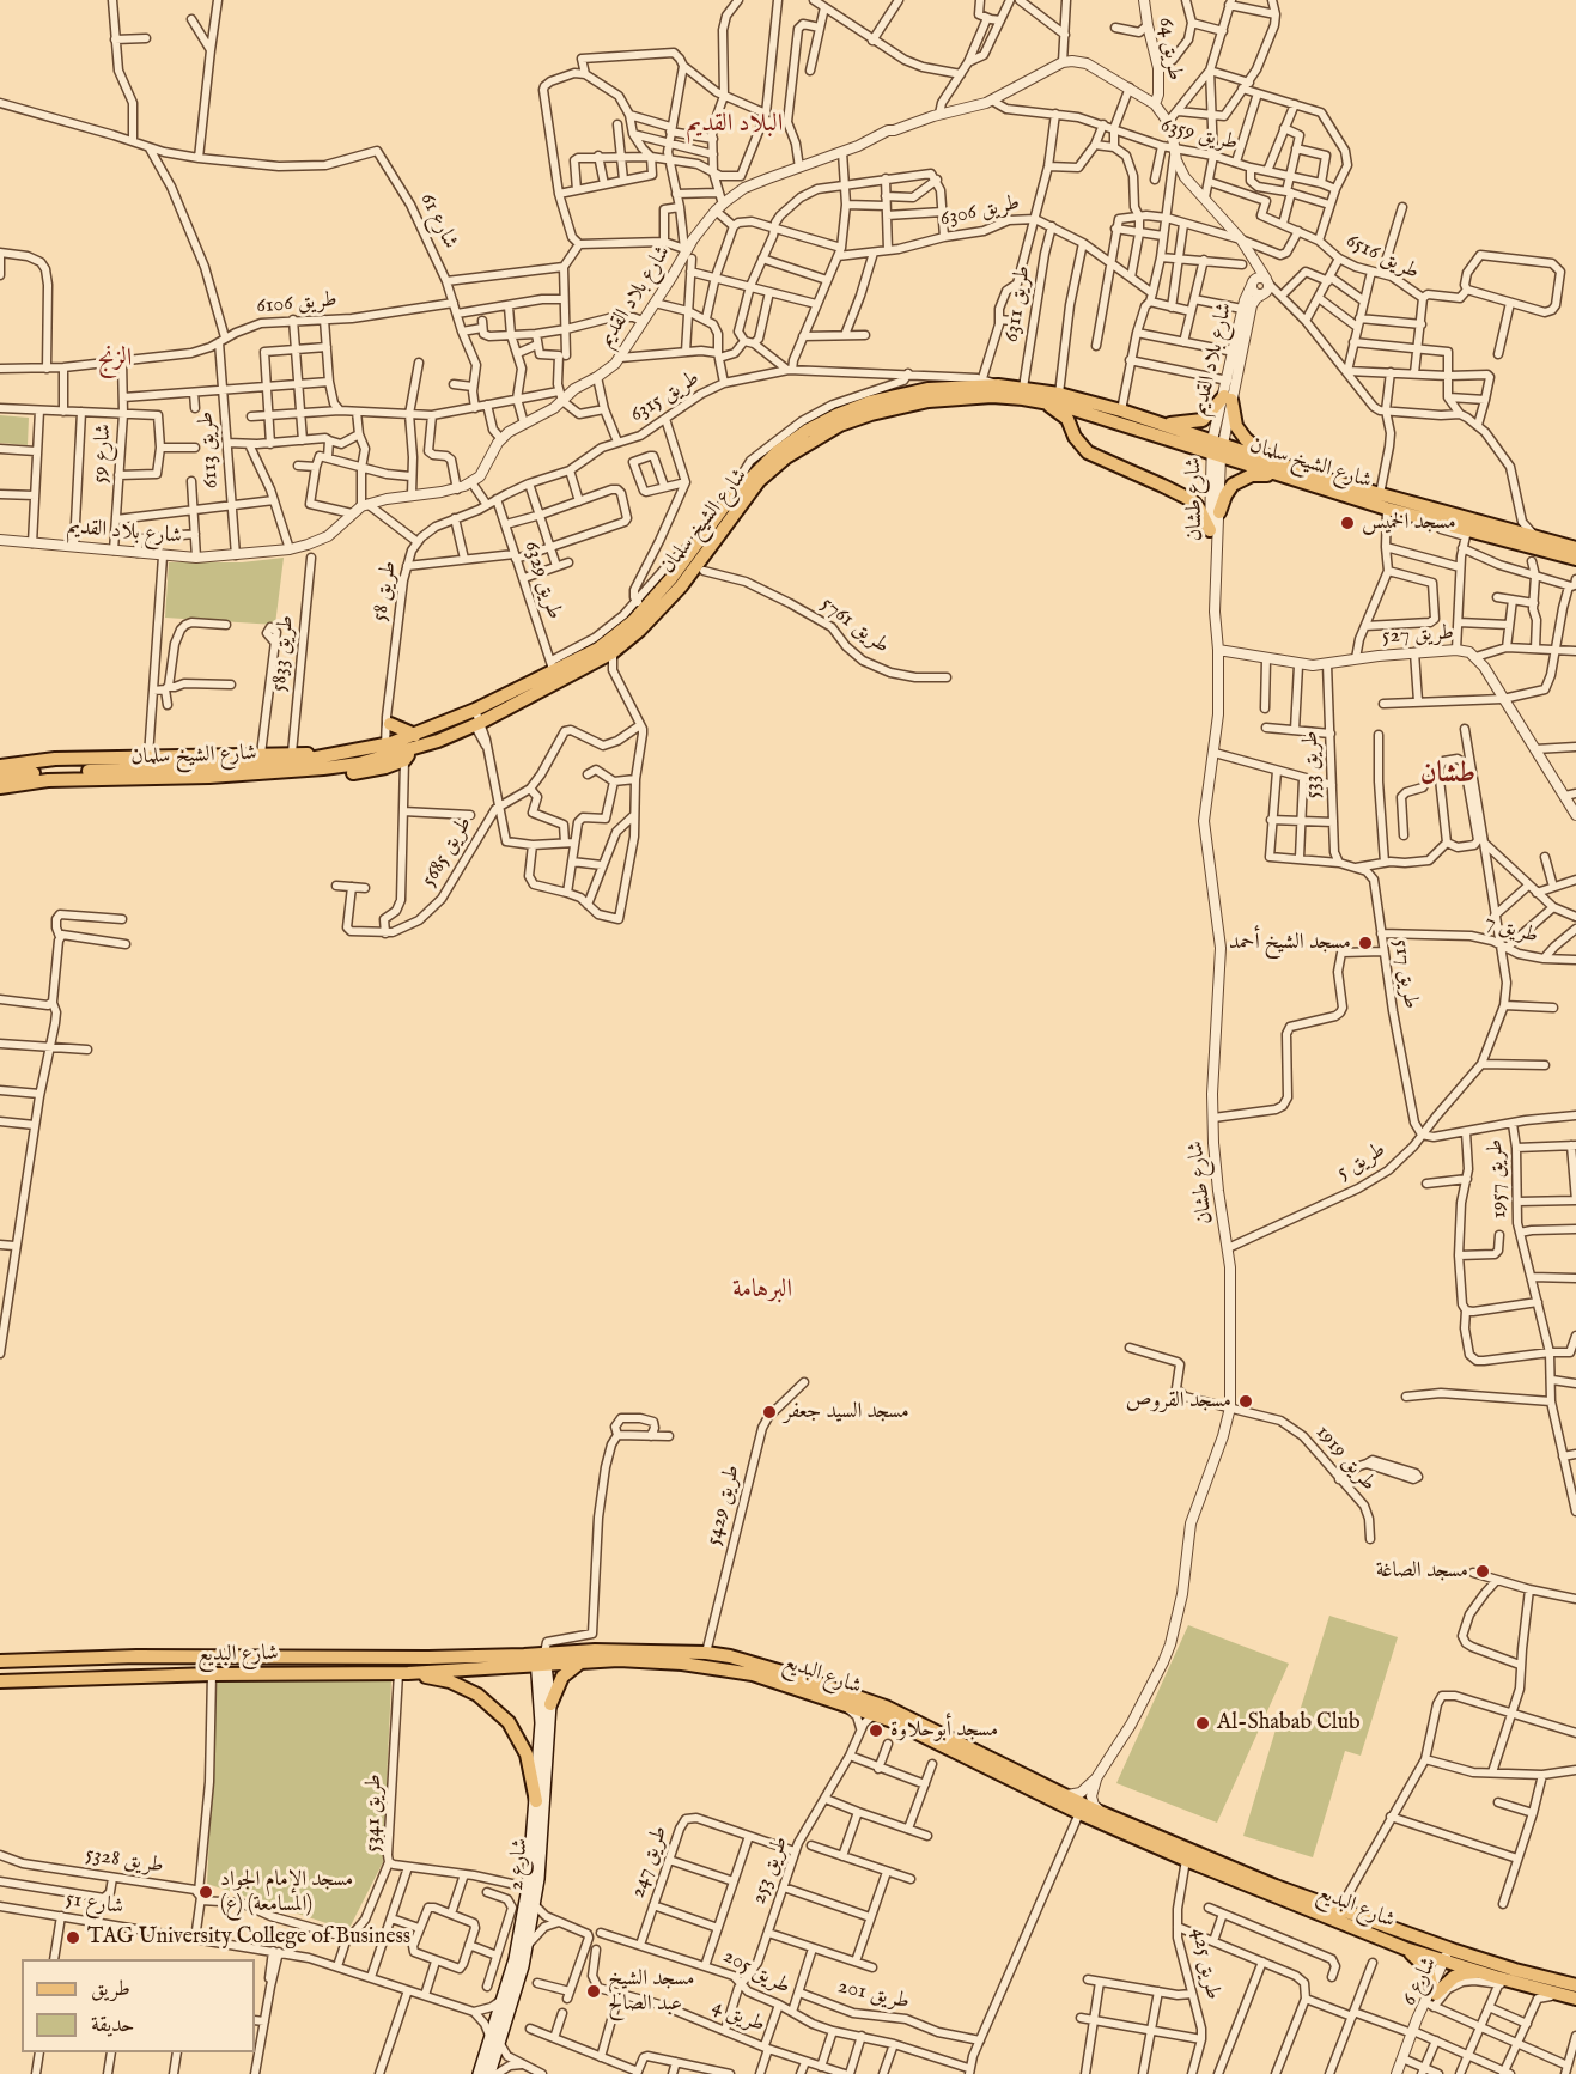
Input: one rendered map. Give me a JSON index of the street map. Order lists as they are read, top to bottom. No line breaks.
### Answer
{"streets":{"main road":["شارع الشيخ سلمان","شارع البديع","شارع 2"],"street":["طريق 64","طريق 6359","طريق 6306","شارع 61","طريق 6516","شارع بلاد القديم","طريق 6106","طريق 6311","طريق 6315","طريق 6113","شارع 59","شارع طشان","طريق 6329","طريق 58","طريق 5761","طريق 527","طريق 5833","طريق 533","طريق 5685","طريق 7","طريق 517","طريق 5","طريق 1957","طريق 1919","طريق 5429","طريق 5341","طريق 5328","طريق 247","طريق 253","شارع 51","طريق 425","طريق 205","شارع 6","طريق 201","طريق 4"]},"crossings":[["طريق 64","شارع بلاد القديم"],["طريق 6359","شارع بلاد القديم"],["طريق 6306","طريق 6311"],["شارع 61","طريق 6106"],["شارع بلاد القديم","طريق 6113"],["شارع بلاد القديم","شارع 59"],["شارع بلاد القديم","شارع الشيخ سلمان"],["شارع بلاد القديم","شارع طشان"],["شارع بلاد القديم","طريق 58"],["طريق 6106","طريق 6113"],["طريق 6106","شارع 59"],["طريق 6311","شارع الشيخ سلمان"],["طريق 6315","شارع الشيخ سلمان"],["طريق 6315","طريق 6329"],["طريق 6315","طريق 58"],["شارع الشيخ سلمان","شارع طشان"],["شارع الشيخ سلمان","طريق 6329"],["شارع الشيخ سلمان","طريق 58"],["شارع الشيخ سلمان","طريق 5761"],["شارع الشيخ سلمان","طريق 527"],["شارع الشيخ سلمان","طريق 533"],["شارع طشان","طريق 527"],["شارع طشان","طريق 533"],["شارع طشان","طريق 5"],["شارع طشان","طريق 1919"],["طريق 6329","طريق 58"],["طريق 527","طريق 533"],["طريق 7","طريق 517"],["طريق 7","طريق 5"],["طريق 517","طريق 5"],["طريق 5429","شارع البديع"],["شارع البديع","طريق 5341"],["شارع البديع","شارع 2"],["شارع البديع","طريق 253"],["شارع البديع","طريق 425"],["شارع البديع","شارع 6"],["طريق 5341","شارع 51"],["طريق 247","طريق 253"],["طريق 247","طريق 205"],["طريق 253","طريق 205"],["طريق 253","طريق 4"]],"districts":["البلاد القديم","الزنج","طشان","البرهامة"],"places":["مسجد الخميس","مسجد الشيخ أحمد","مسجد القروص","مسجد السيد جعفر","مسجد الصاغة","Al-Shabab Club","مسجد أبوحلاوة","مسجد الإمام الجواد (ع) (المسامعة)","TAG University College of Business","مسجد الشيخ عبد الصالح"],"legend":["طريق","حديقة"]}
